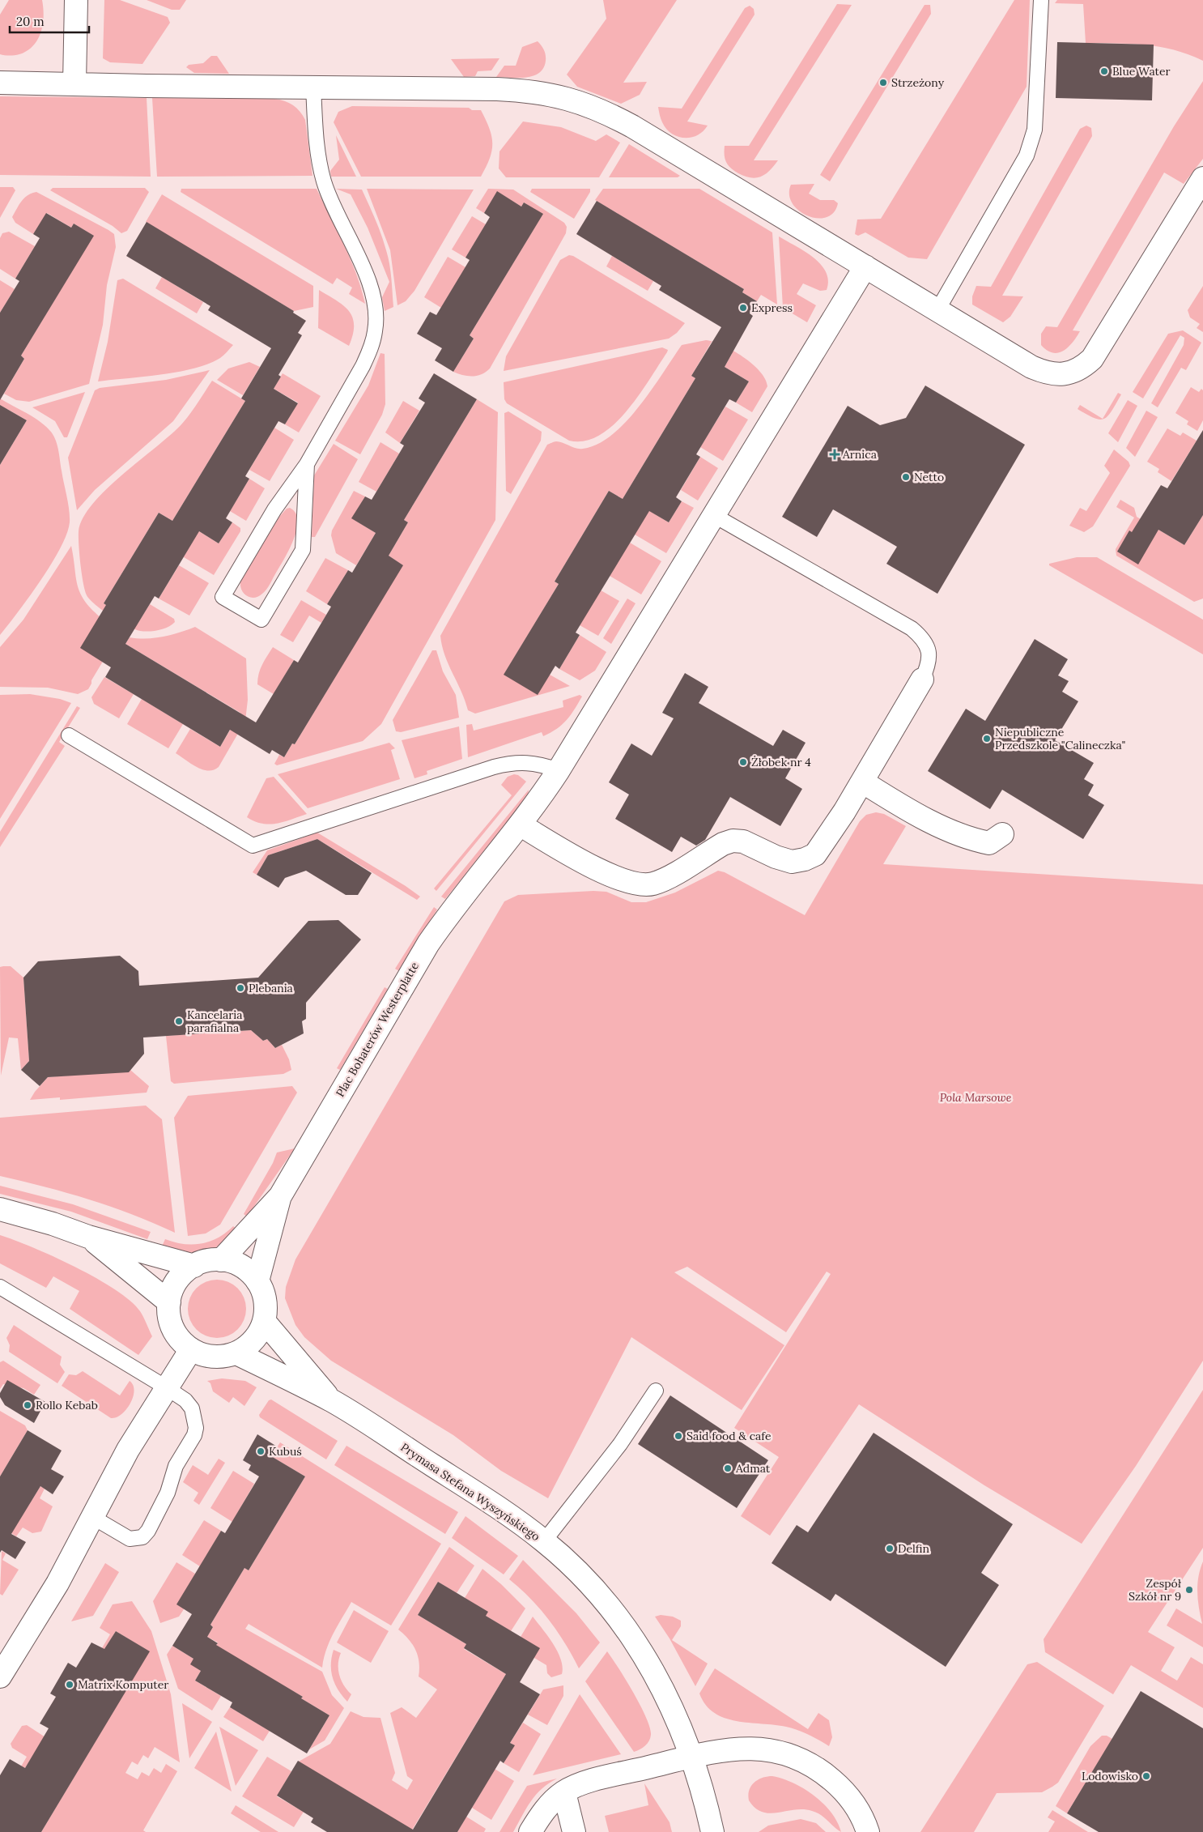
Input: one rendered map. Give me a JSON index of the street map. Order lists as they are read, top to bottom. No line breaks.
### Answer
{"streets":{"street":["Plac Bohaterów Westerplatte","Prymasa Stefana Wyszyńskiego"]},"crossings":[["Plac Bohaterów Westerplatte","Prymasa Stefana Wyszyńskiego"]],"parks":["Pola Marsowe"],"places":{"other":["Blue Water","Strzeżony","Express","Netto","Niepubliczne Przedszkole \"Calineczka\"","Żłobek nr 4","Plebania","Kancelaria parafialna","Rollo Kebab","Said food & cafe","Kubuś","Admat","Delfin","Zespół Szkół nr 9","Matrix Komputer","Lodowisko"],"health":["Arnica"]},"scale_bar":"20 m"}
